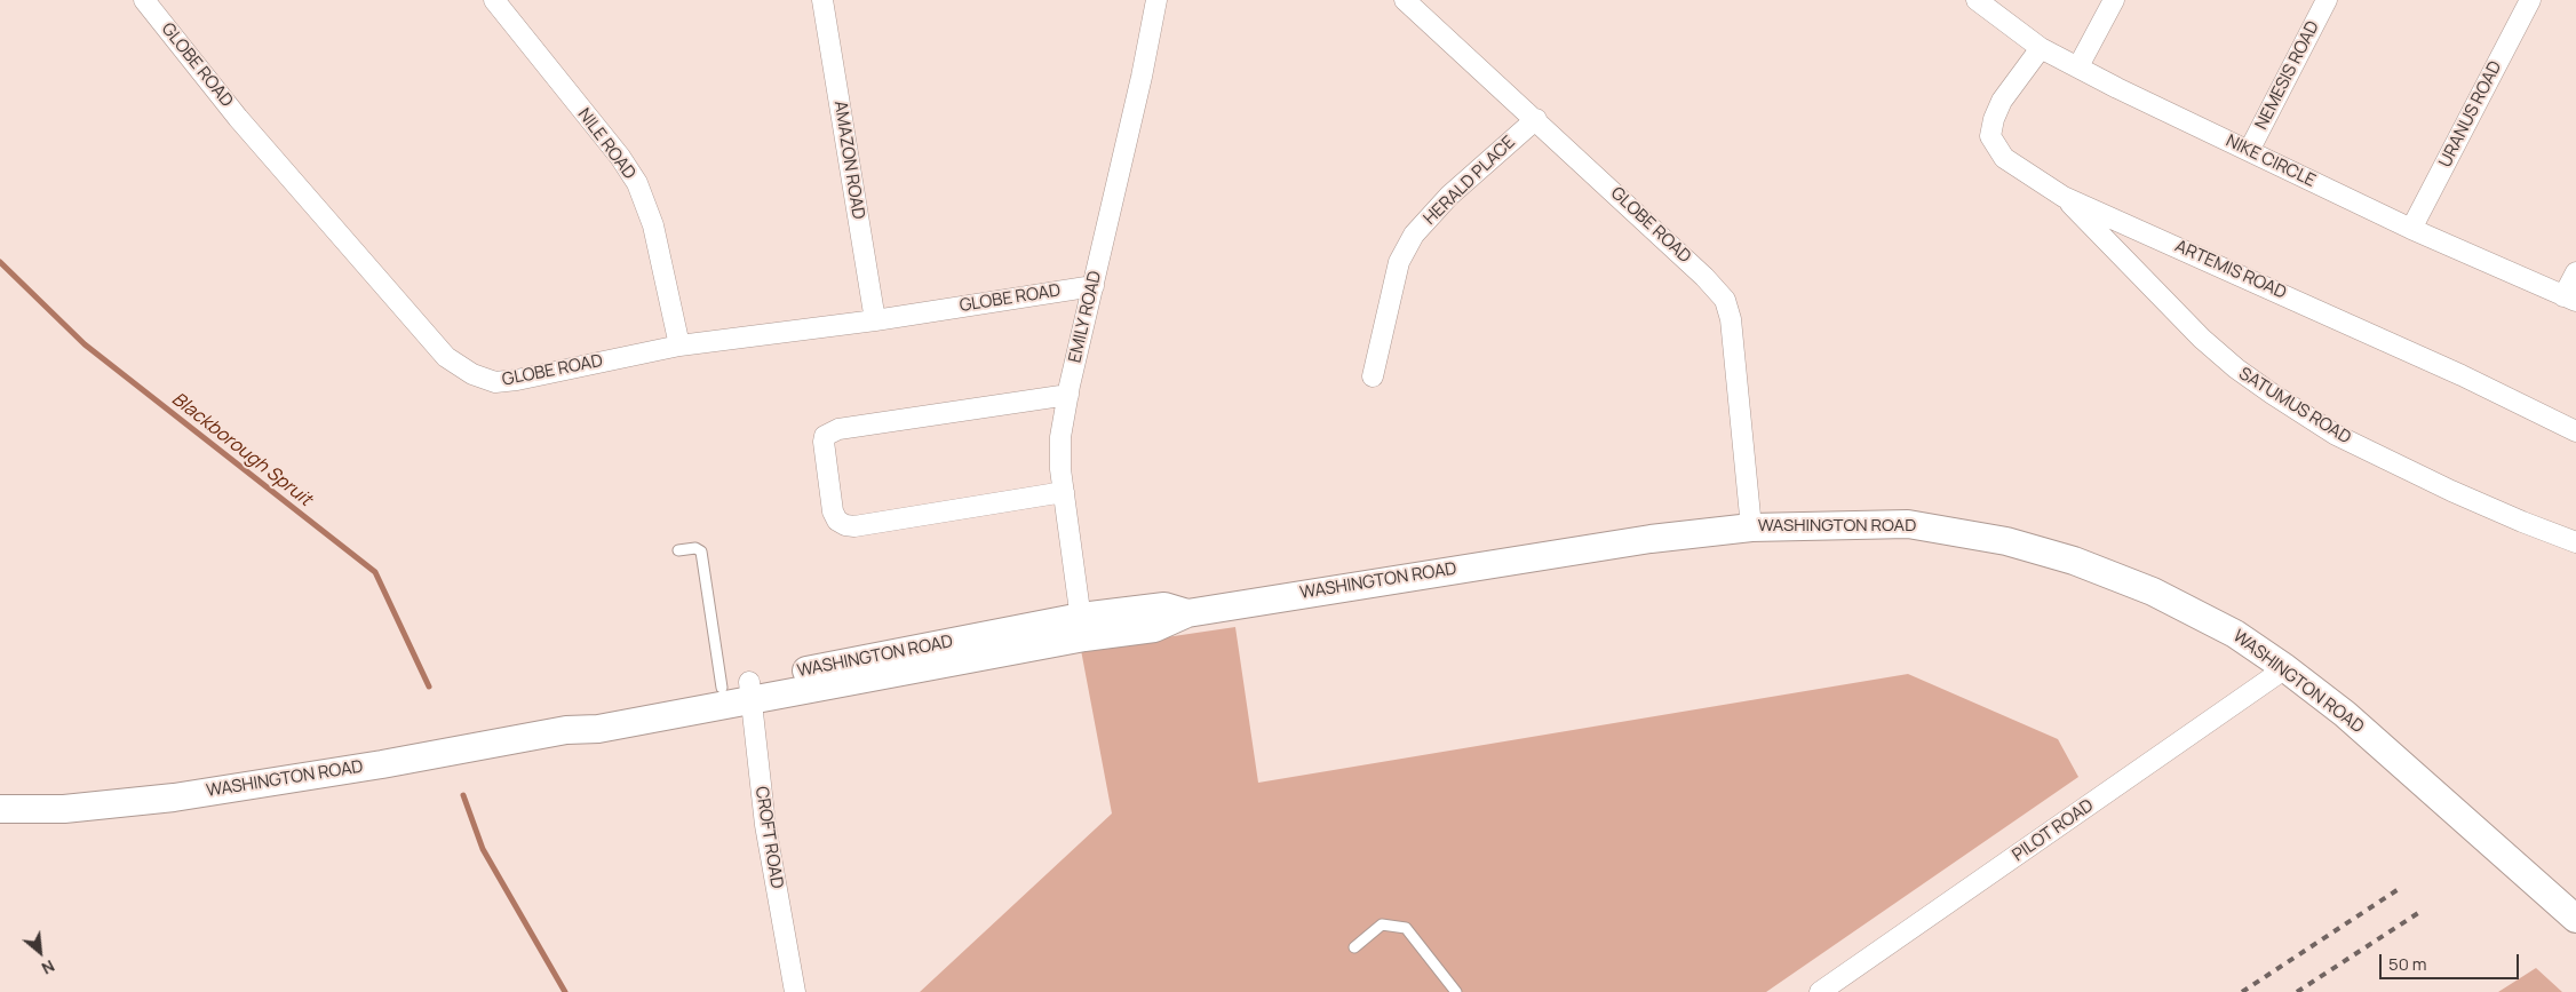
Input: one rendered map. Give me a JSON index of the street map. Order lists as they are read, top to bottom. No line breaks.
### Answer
{"streets":{"main road":["WASHINGTON ROAD"],"street":["GLOBE ROAD","NEMESIS ROAD","URANUS ROAD","NILE ROAD","AMAZON ROAD","NIKE CIRCLE","HERALD PLACE","ARTEMIS ROAD","EMILY ROAD","SATUMUS ROAD","PILOT ROAD","CROFT ROAD"]},"crossings":[["GLOBE ROAD","NILE ROAD"],["GLOBE ROAD","AMAZON ROAD"],["GLOBE ROAD","HERALD PLACE"],["GLOBE ROAD","EMILY ROAD"],["GLOBE ROAD","WASHINGTON ROAD"],["NEMESIS ROAD","NIKE CIRCLE"],["URANUS ROAD","NIKE CIRCLE"],["NIKE CIRCLE","ARTEMIS ROAD"],["ARTEMIS ROAD","SATUMUS ROAD"],["EMILY ROAD","WASHINGTON ROAD"],["WASHINGTON ROAD","PILOT ROAD"],["WASHINGTON ROAD","CROFT ROAD"]],"water":["Blackborough Spruit"],"scale_bar":"50 m","north":"bottom right"}
